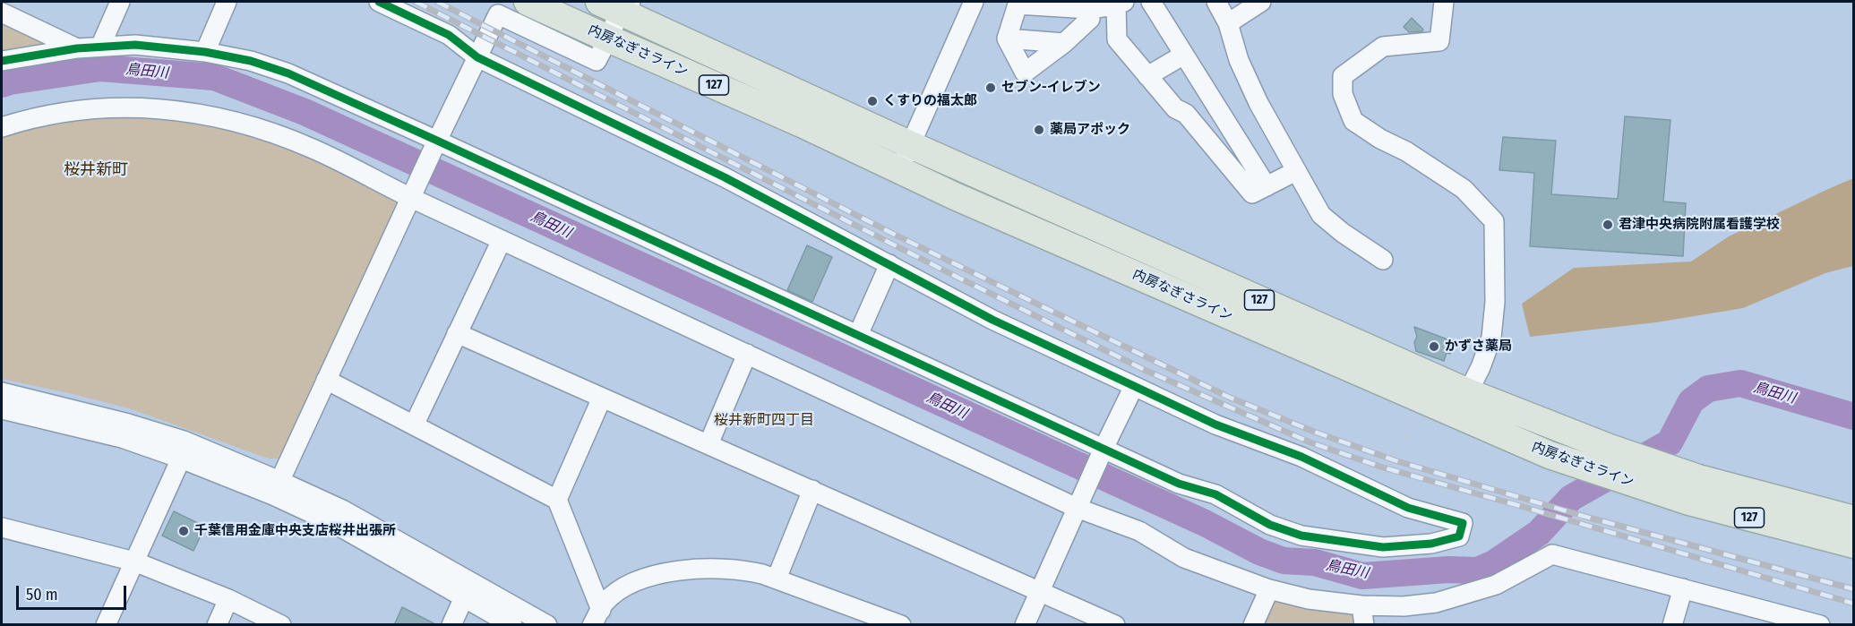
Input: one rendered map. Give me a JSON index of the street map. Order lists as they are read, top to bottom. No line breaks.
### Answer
{"streets":{"highway":["内房なぎさライン","127"]},"districts":["桜井新町","桜井新町四丁目"],"water":["鳥田川"],"places":["セブン-イレブン","くすりの福太郎","薬局アポック","君津中央病院附属看護学校","かずさ薬局","千葉信用金庫中央支店桜井出張所"],"scale_bar":"50 m"}
